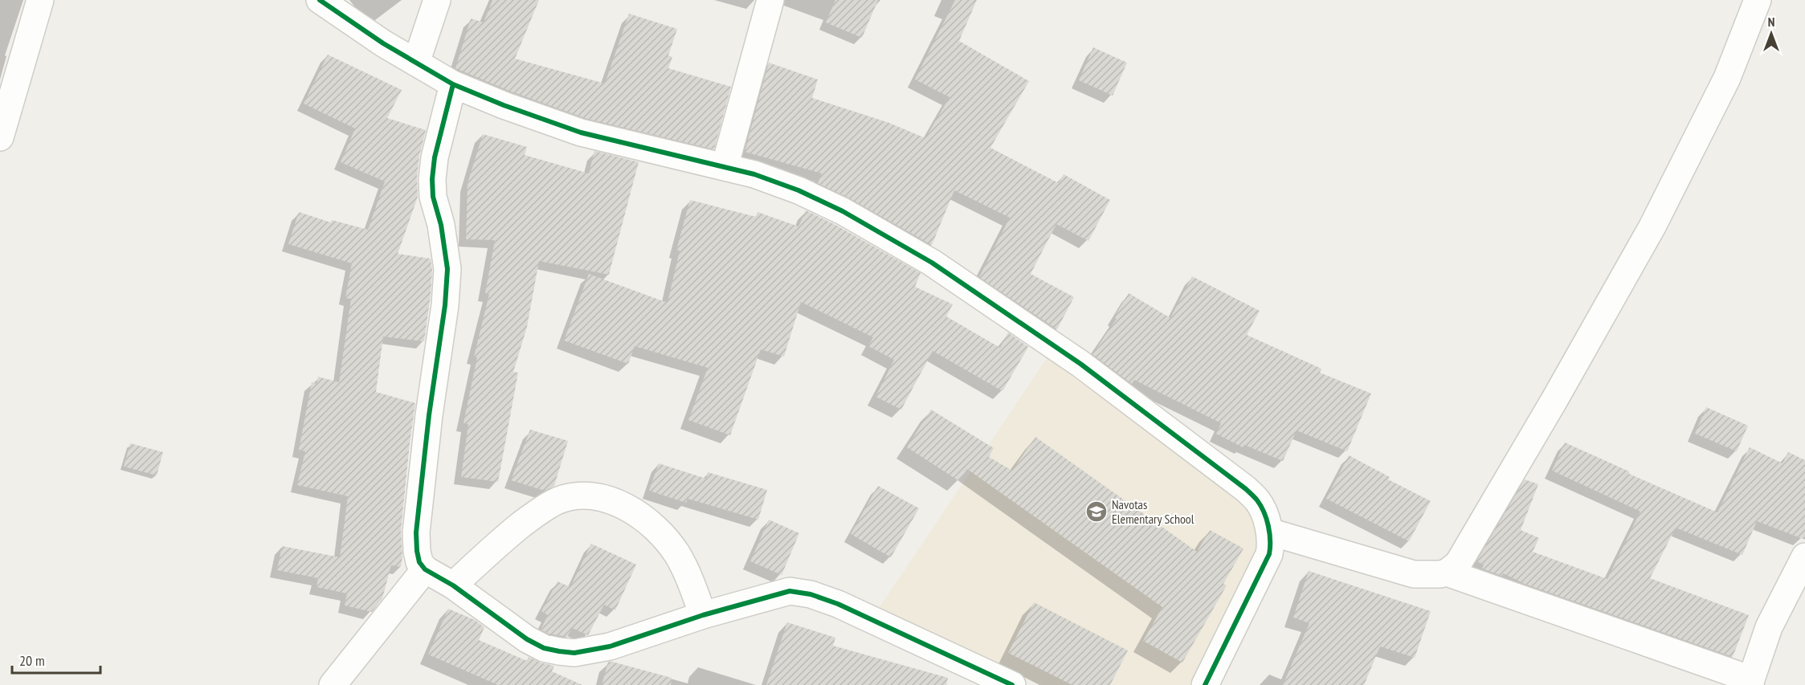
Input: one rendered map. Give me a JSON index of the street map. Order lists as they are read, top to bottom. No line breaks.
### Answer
{"places":{"school or university":["Navotas Elementary School"]},"scale_bar":"20 m","north":"top"}
